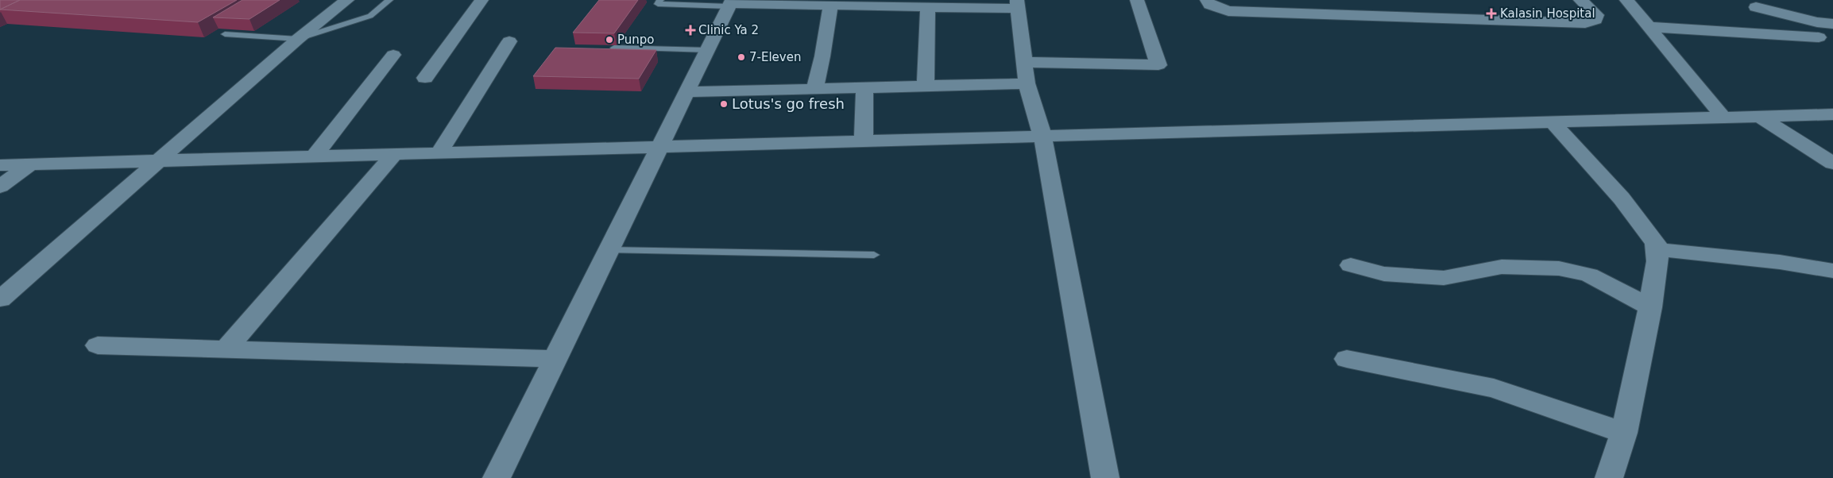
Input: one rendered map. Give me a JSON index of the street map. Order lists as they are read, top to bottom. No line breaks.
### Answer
{"places":{"health":["Kalasin Hospital","Clinic Ya 2"],"other":["Punpo","7-Eleven","Lotus's go fresh"]}}
